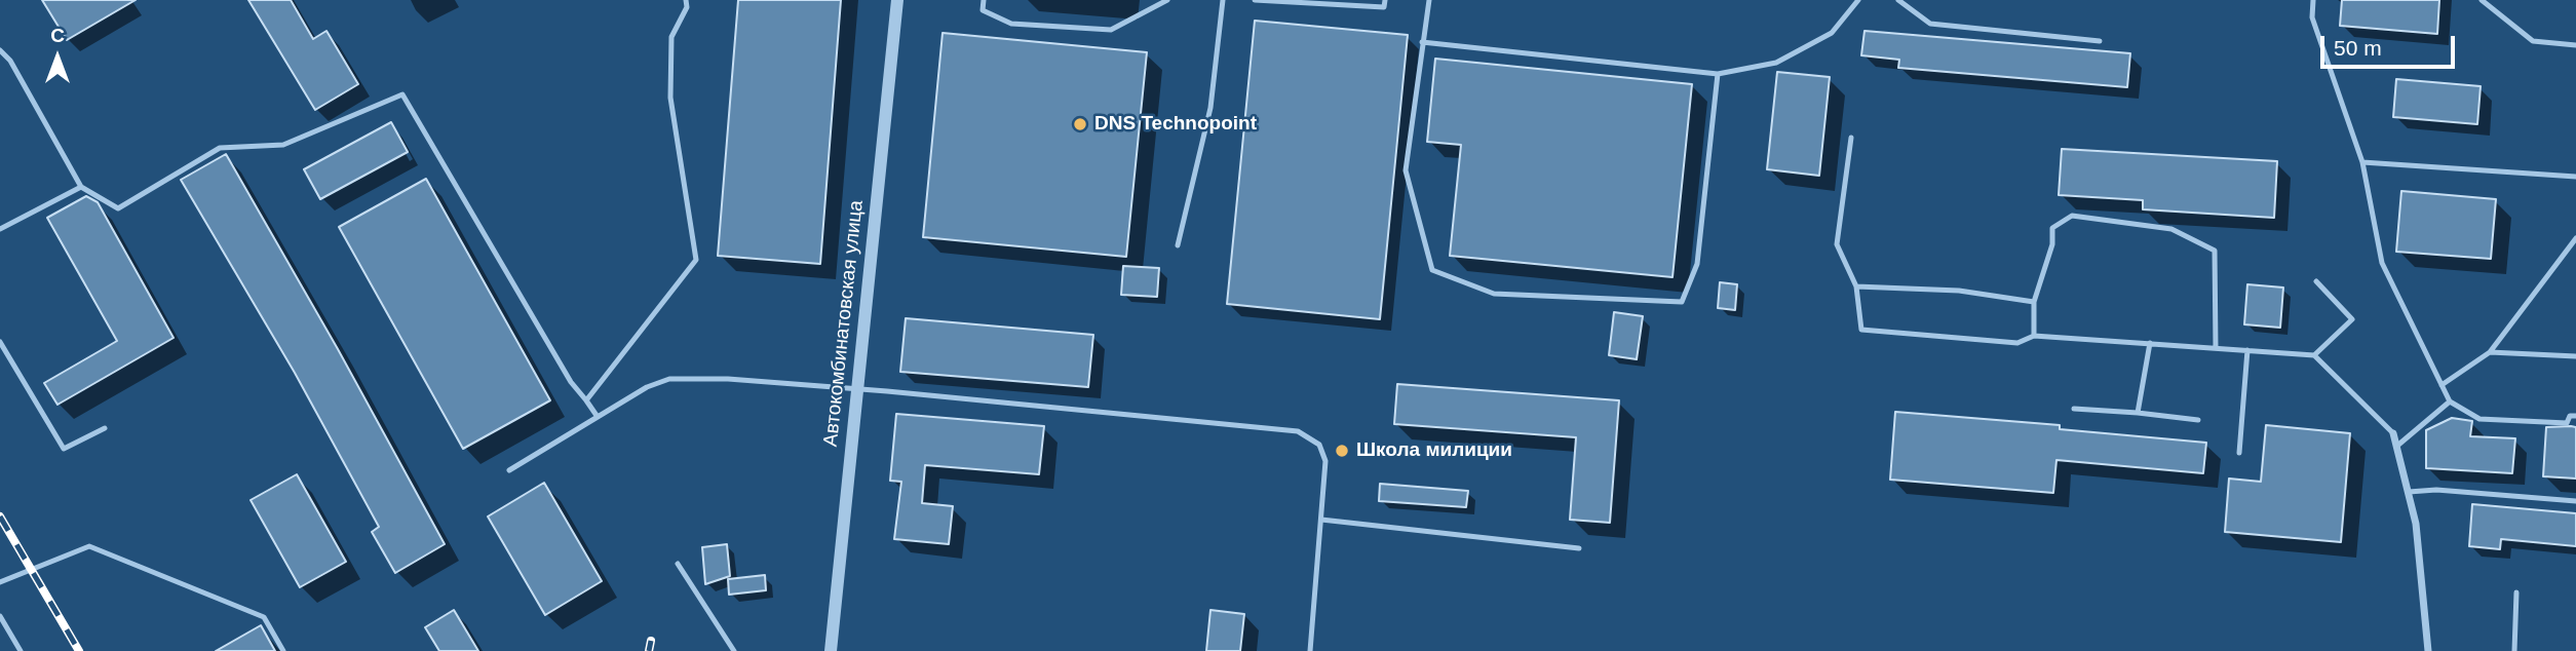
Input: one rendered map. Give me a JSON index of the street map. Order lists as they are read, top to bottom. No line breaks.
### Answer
{"streets":{"street":["Автокомбинатовская улица"]},"places":["DNS Technopoint","Школа милиции"],"scale_bar":"50 m","north":"top"}
